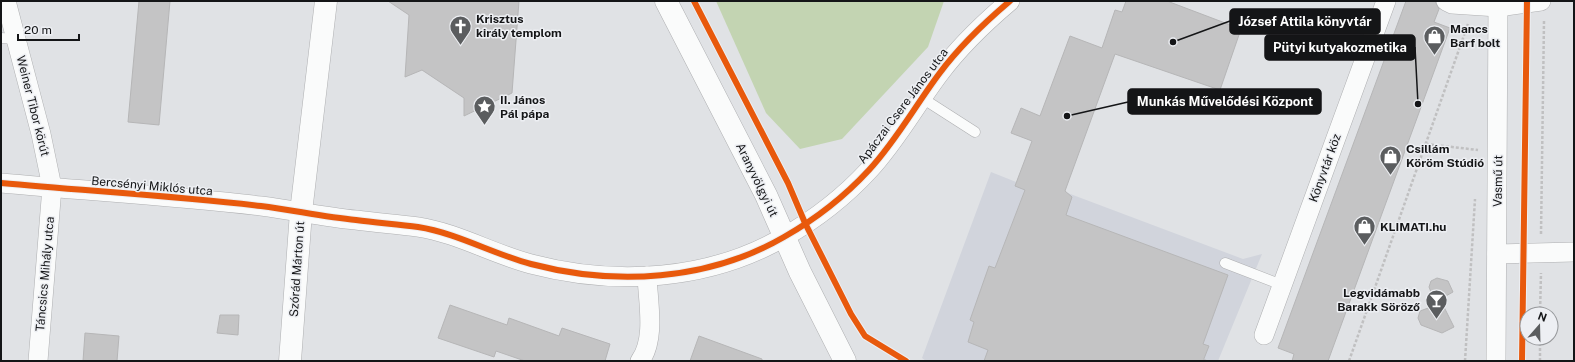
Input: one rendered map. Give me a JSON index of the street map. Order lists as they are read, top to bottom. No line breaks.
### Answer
{"streets":{"street":["Weiner Tibor körút","Apáczai Csere János utca","Könyvtár köz","Aranyvölgyi út","Vasmű út","Bercsényi Miklós utca","Szórád Márton út","Táncsics Mihály utca"]},"crossings":[["Weiner Tibor körút","Bercsényi Miklós utca"],["Weiner Tibor körút","Táncsics Mihály utca"],["Apáczai Csere János utca","Aranyvölgyi út"],["Apáczai Csere János utca","Bercsényi Miklós utca"],["Apáczai Csere János utca","Szórád Márton út"],["Bercsényi Miklós utca","Szórád Márton út"],["Bercsényi Miklós utca","Táncsics Mihály utca"]],"places":{"other":["József Attila könyvtár","Pütyi kutyakozmetika","Munkás Művelődési Központ"],"church":["Krisztus király templom"],"shop":["Mancs Barf bolt","Csillám Köröm Stúdió","KLIMATI.hu"],"place":["II. János Pál pápa"],"bar":["Legvidámabb Barakk Söröző"]},"scale_bar":"20 m","north":"top"}
